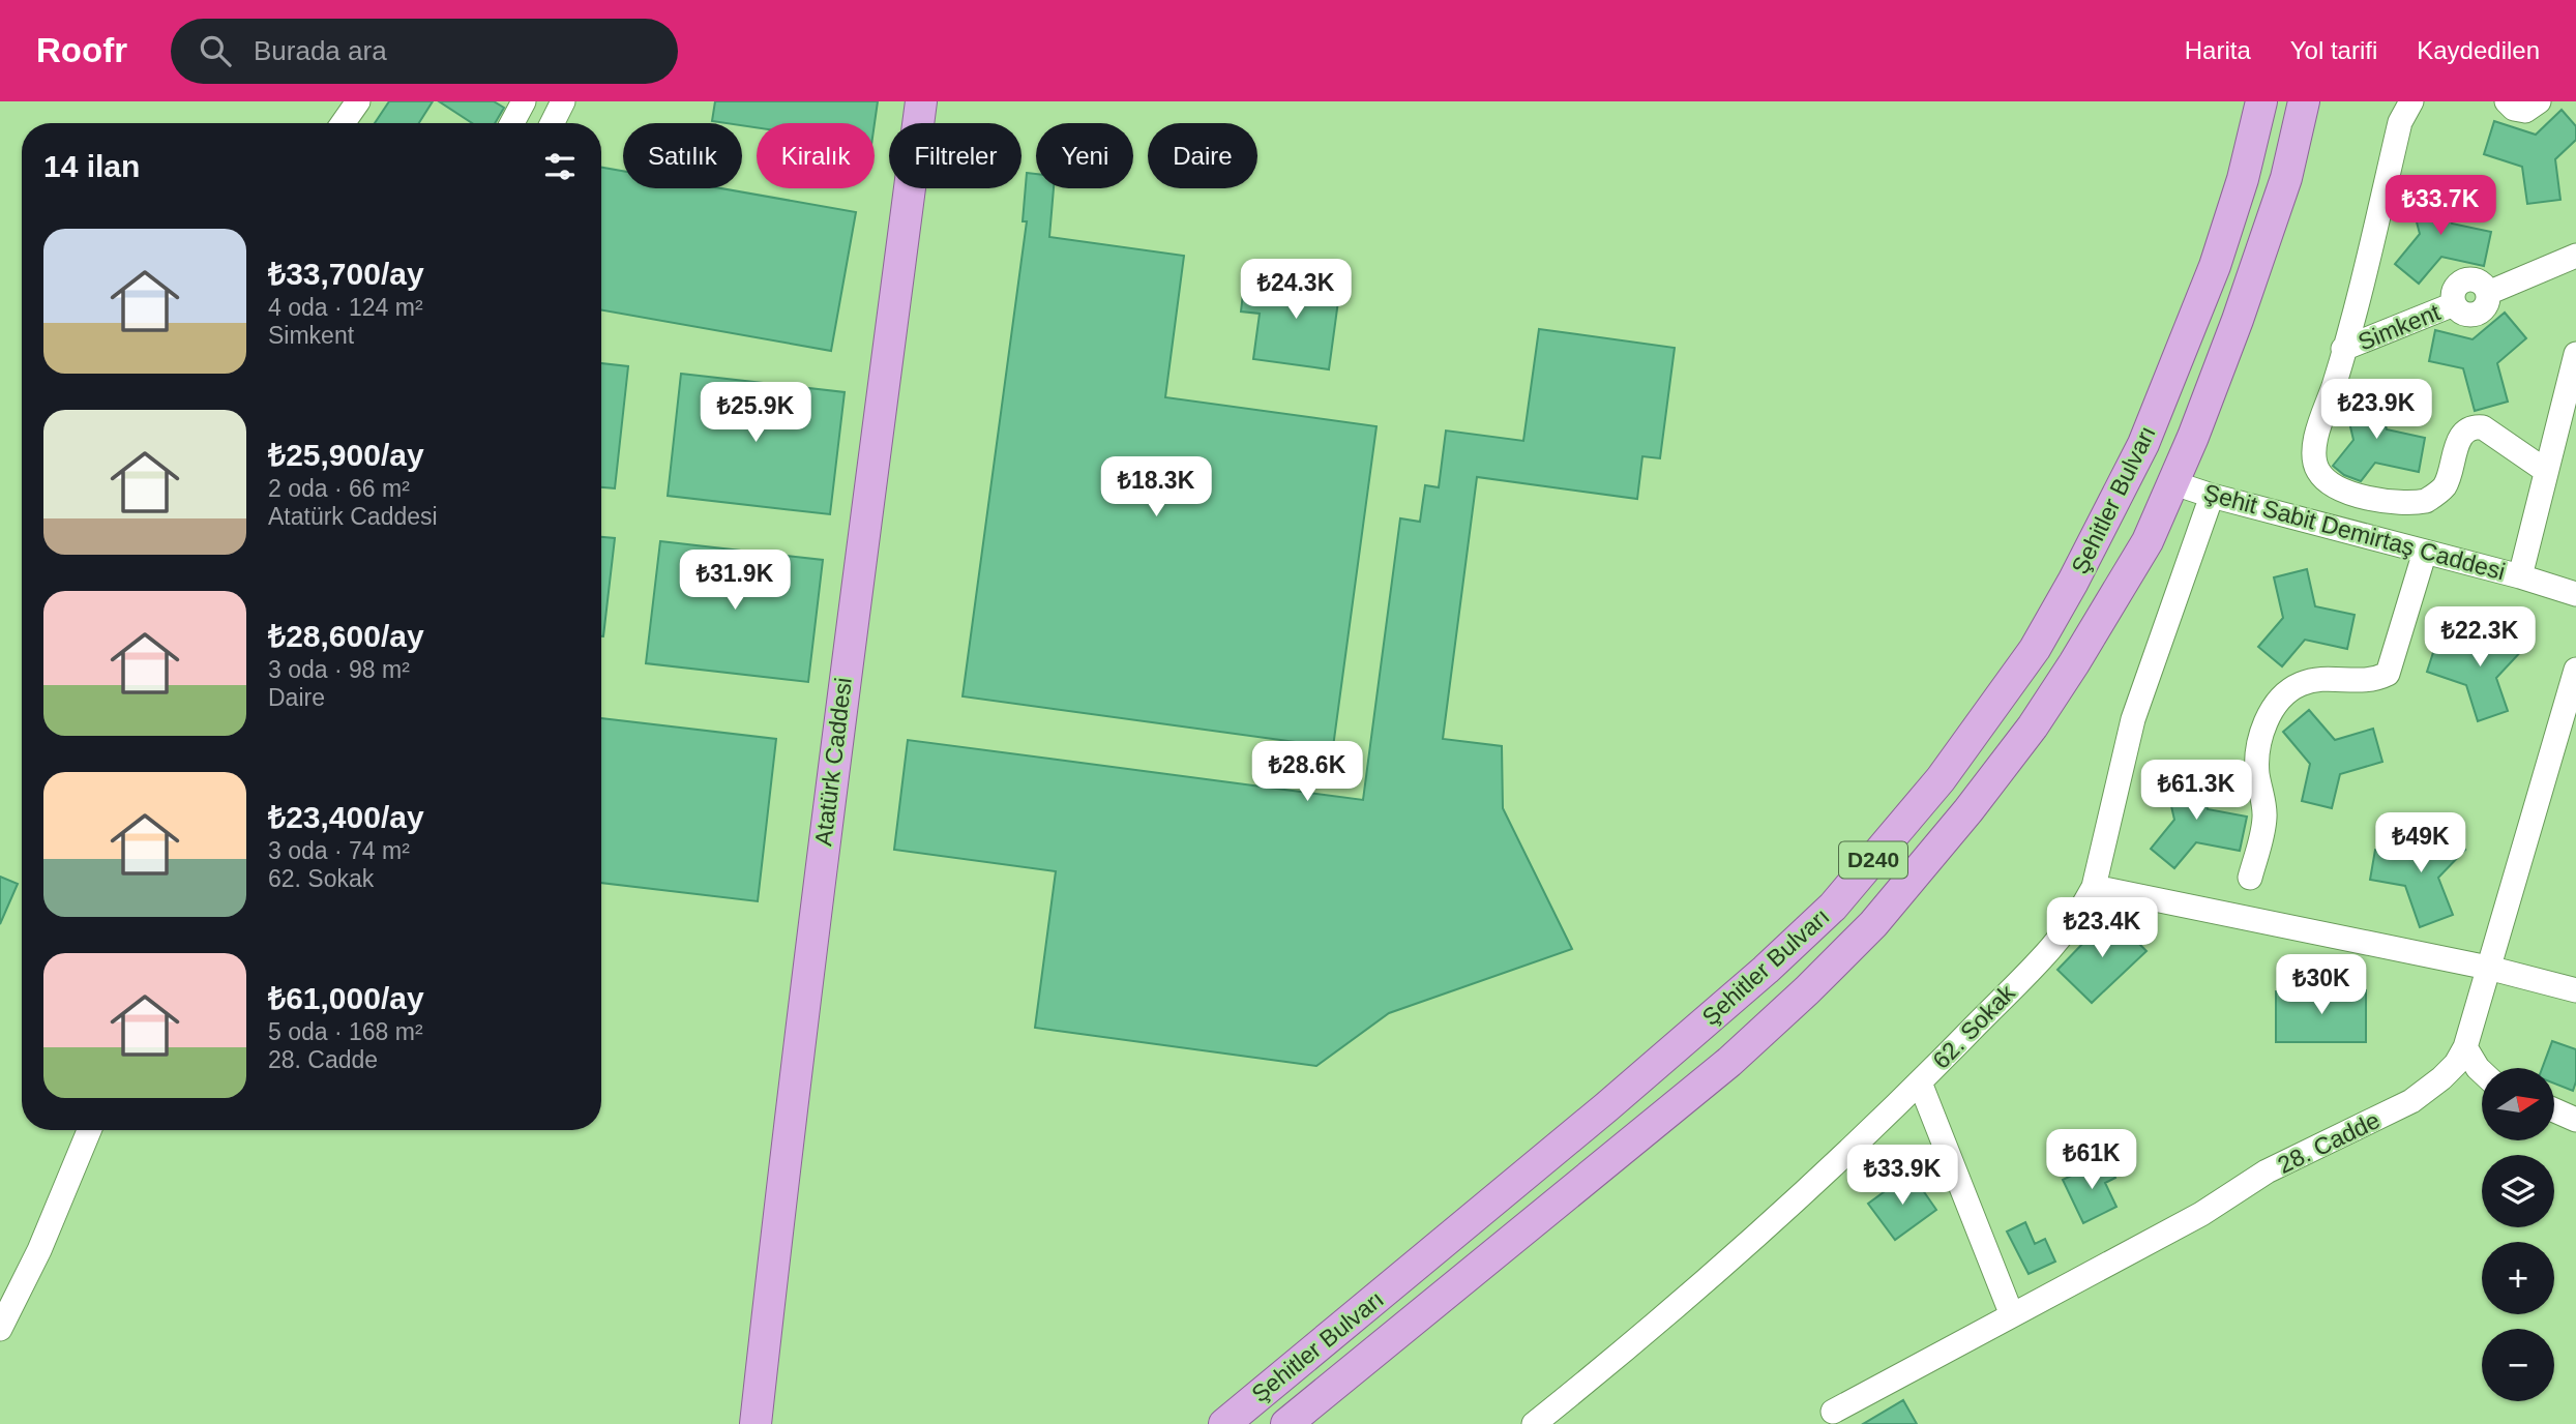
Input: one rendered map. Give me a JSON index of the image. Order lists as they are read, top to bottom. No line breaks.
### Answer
{"streets":{"main road":["Şehitler Bulvarı","Atatürk Caddesi","D240"],"street":["Simkent","Şehit Sabit Demirtaş Caddesi","62. Sokak","28. Cadde"]},"crossings":[["Şehitler Bulvarı","Şehit Sabit Demirtaş Caddesi"],["Şehit Sabit Demirtaş Caddesi","62. Sokak"]],"north":"right","page":{"header":"Roofr","search":"Burada ara","nav":["Harita","Yol tarifi","Kaydedilen"],"chip":["Satılık","Kiralık","Filtreler","Yeni","Daire"],"heading":"14 ilan","price":["₺33.7K","₺24.3K","₺23.9K","₺25.9K","₺18.3K","₺31.9K","₺22.3K","₺28.6K","₺61.3K","₺49K","₺23.4K","₺30K","₺61K","₺33.9K"],"list":[{"name":"₺33,700/ay","note":"4 oda · 124 m² · Simkent"},{"name":"₺25,900/ay","note":"2 oda · 66 m² · Atatürk Caddesi"},{"name":"₺28,600/ay","note":"3 oda · 98 m² · Daire"},{"name":"₺23,400/ay","note":"3 oda · 74 m² · 62. Sokak"},{"name":"₺61,000/ay","note":"5 oda · 168 m² · 28. Cadde"}],"map_buttons":["+","−"]}}
